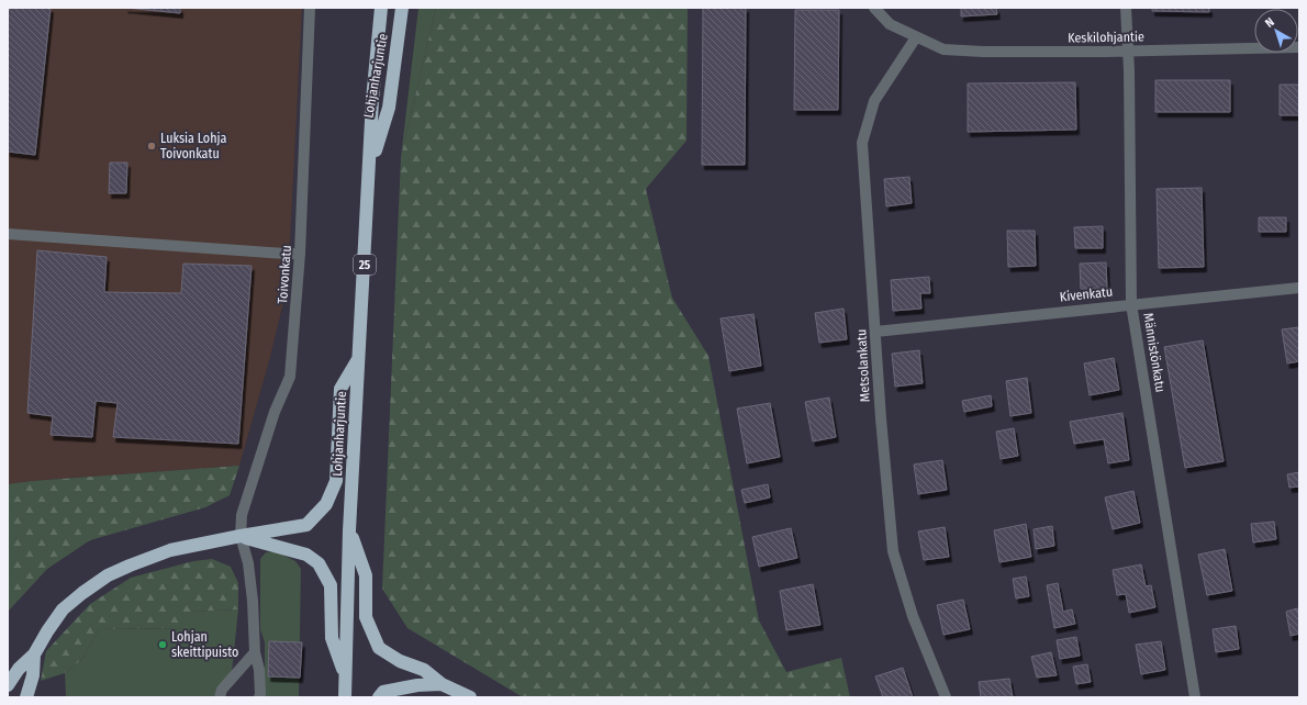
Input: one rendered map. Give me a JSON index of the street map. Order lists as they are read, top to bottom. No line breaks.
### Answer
{"streets":{"highway":["Lohjanharjuntie","25"],"street":["Keskilohjantie","Toivonkatu","Kivenkatu","Männistönkatu","Metsolankatu"]},"crossings":[["Keskilohjantie","Männistönkatu"],["Keskilohjantie","Metsolankatu"],["Kivenkatu","Männistönkatu"],["Kivenkatu","Metsolankatu"]],"places":["Luksia Lohja Toivonkatu","Lohjan skeittipuisto"],"north":"top left"}
